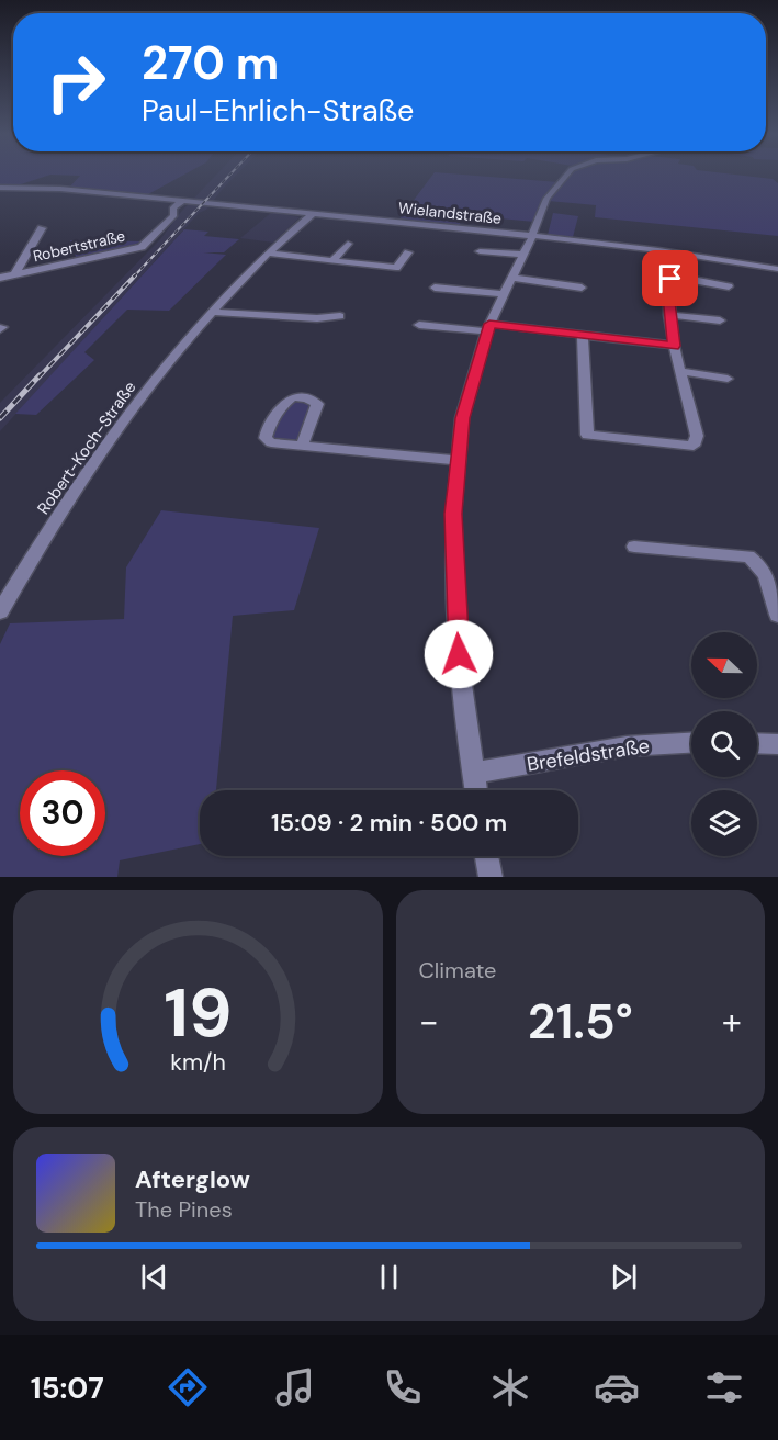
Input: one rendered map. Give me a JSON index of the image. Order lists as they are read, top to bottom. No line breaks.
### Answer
{"streets":{"street":["Wielandstraße","Robertstraße","Robert-Koch-Straße","Brefeldstraße"]},"crossings":[["Wielandstraße","Robertstraße"],["Wielandstraße","Robert-Koch-Straße"]],"north":"left","page":{"turn":["270 m","Paul-Ehrlich-Straße"],"limit":"30","trip":"15:09 · 2 min · 500 m","tile":"Climate","heat":["−","21.5°","+"],"song":["Afterglow","The Pines"],"tabs":"15:07","gauge":["19","km/h"]}}
